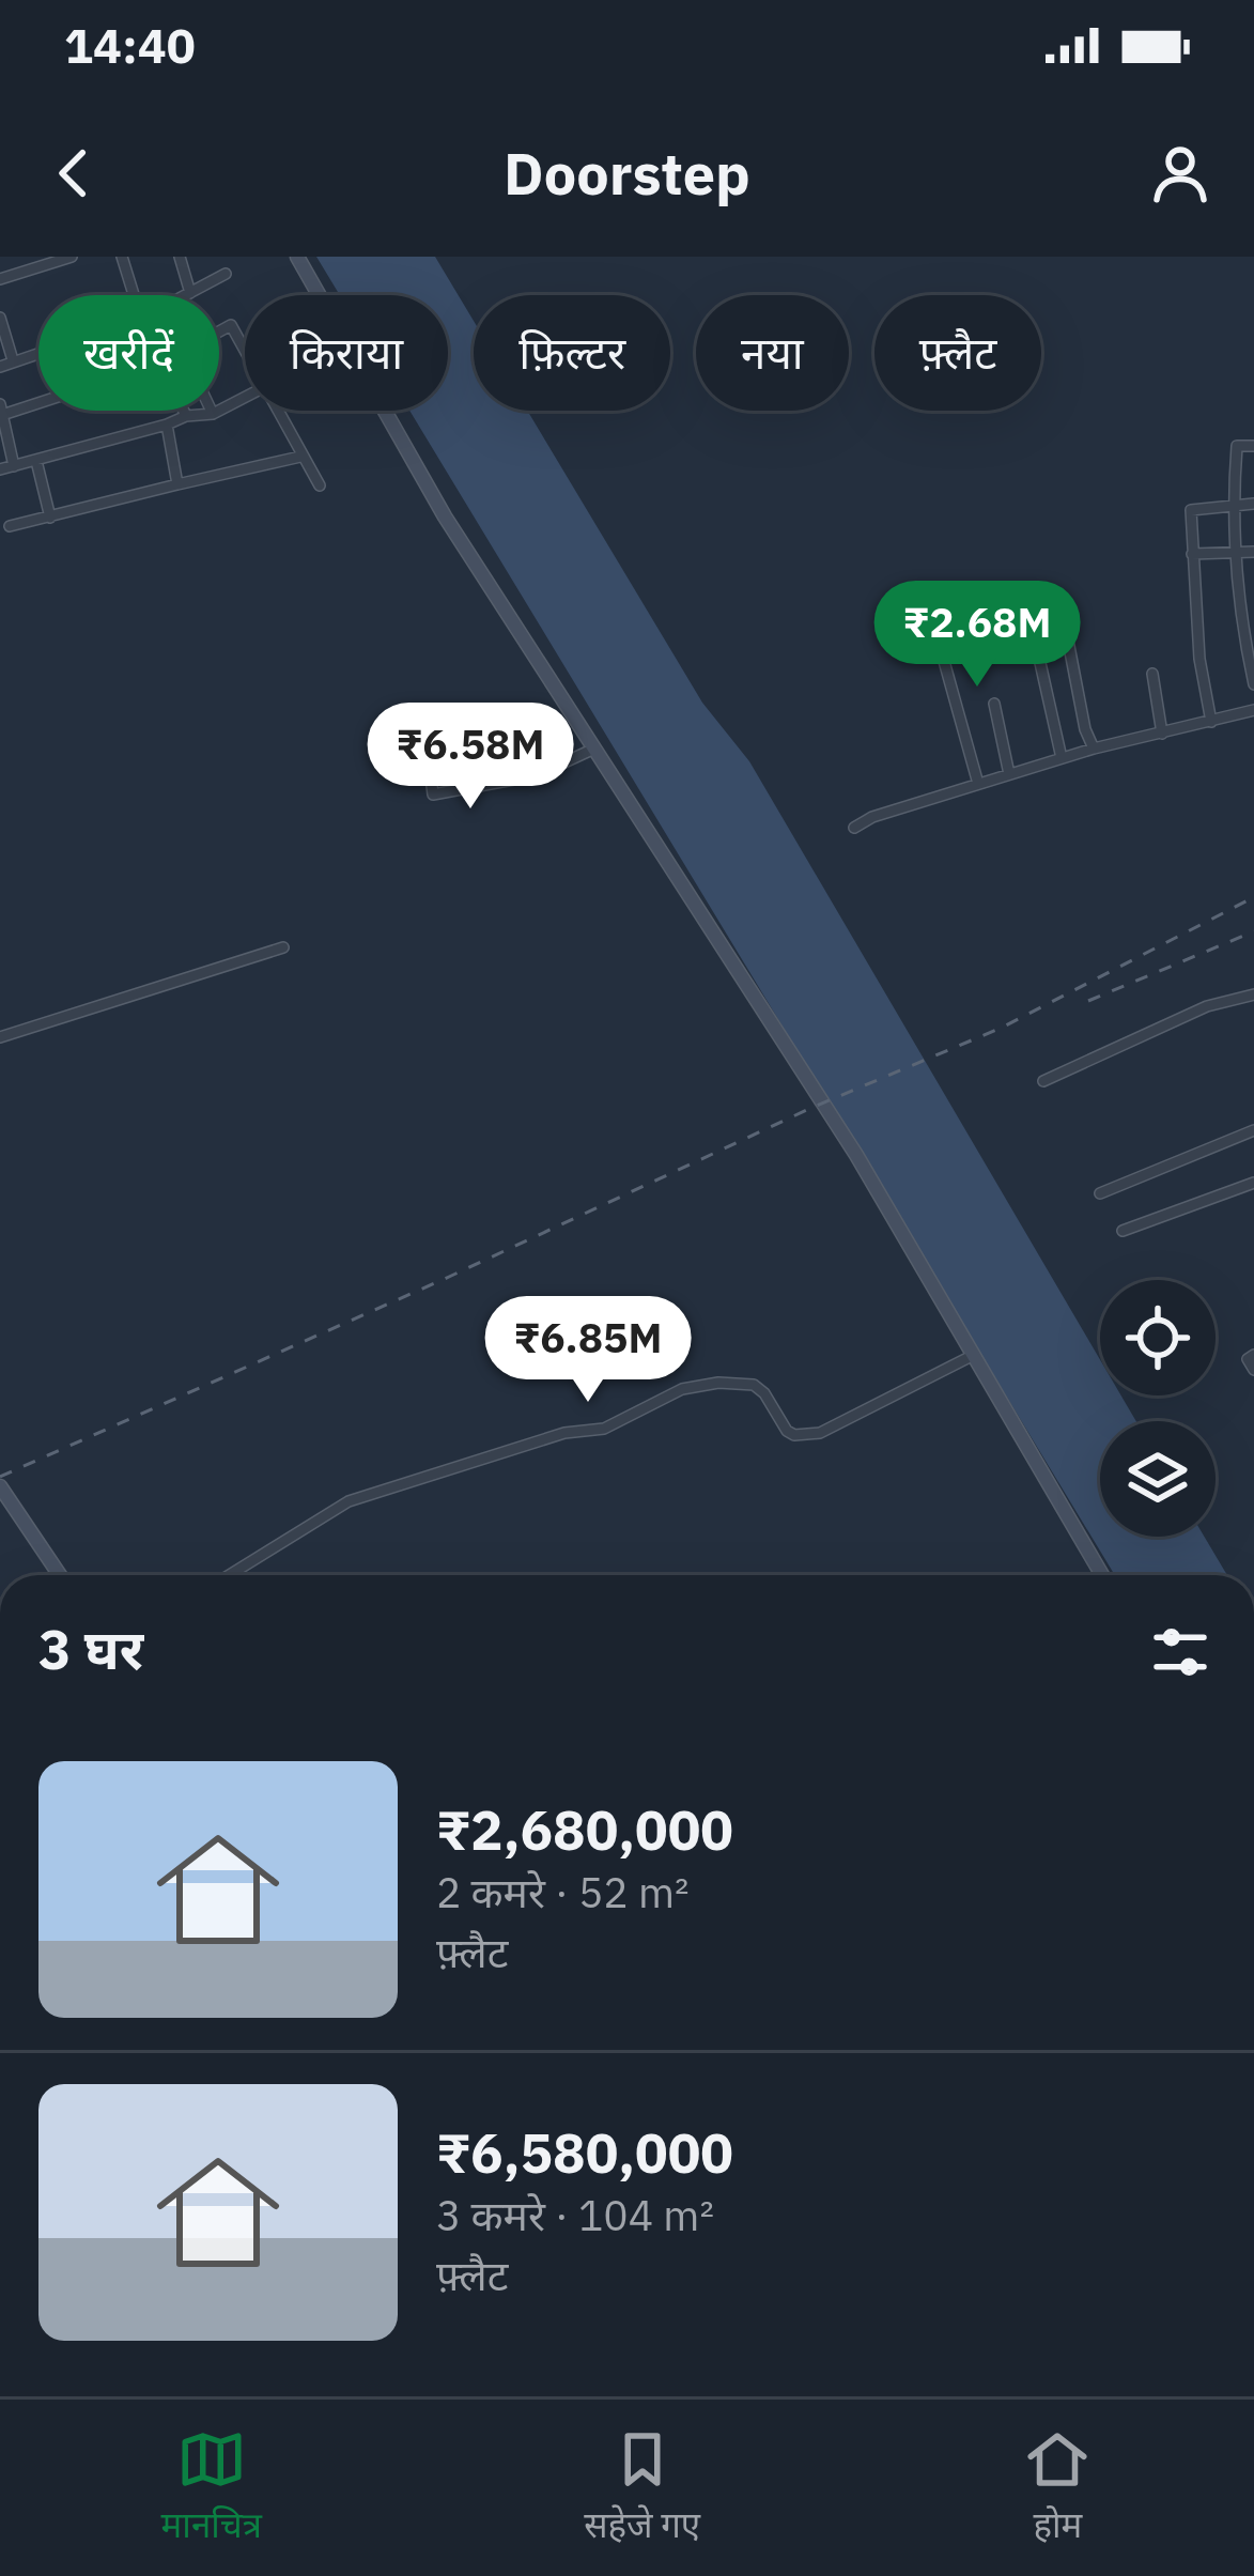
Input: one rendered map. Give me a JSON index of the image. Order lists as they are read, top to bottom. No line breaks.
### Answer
{"page":{"status":"14:40","header":"Doorstep","chip":["खरीदें","किराया","फ़िल्टर","नया","फ़्लैट"],"price":["₹2.68M","₹6.58M","₹6.85M"],"heading":"3 घर","list":[{"name":"₹2,680,000","note":"2 कमरे · 52 m² · फ़्लैट"},{"name":"₹6,580,000","note":"3 कमरे · 104 m² · फ़्लैट"}],"tabs":["मानचित्र","सहेजे गए","होम"]}}
